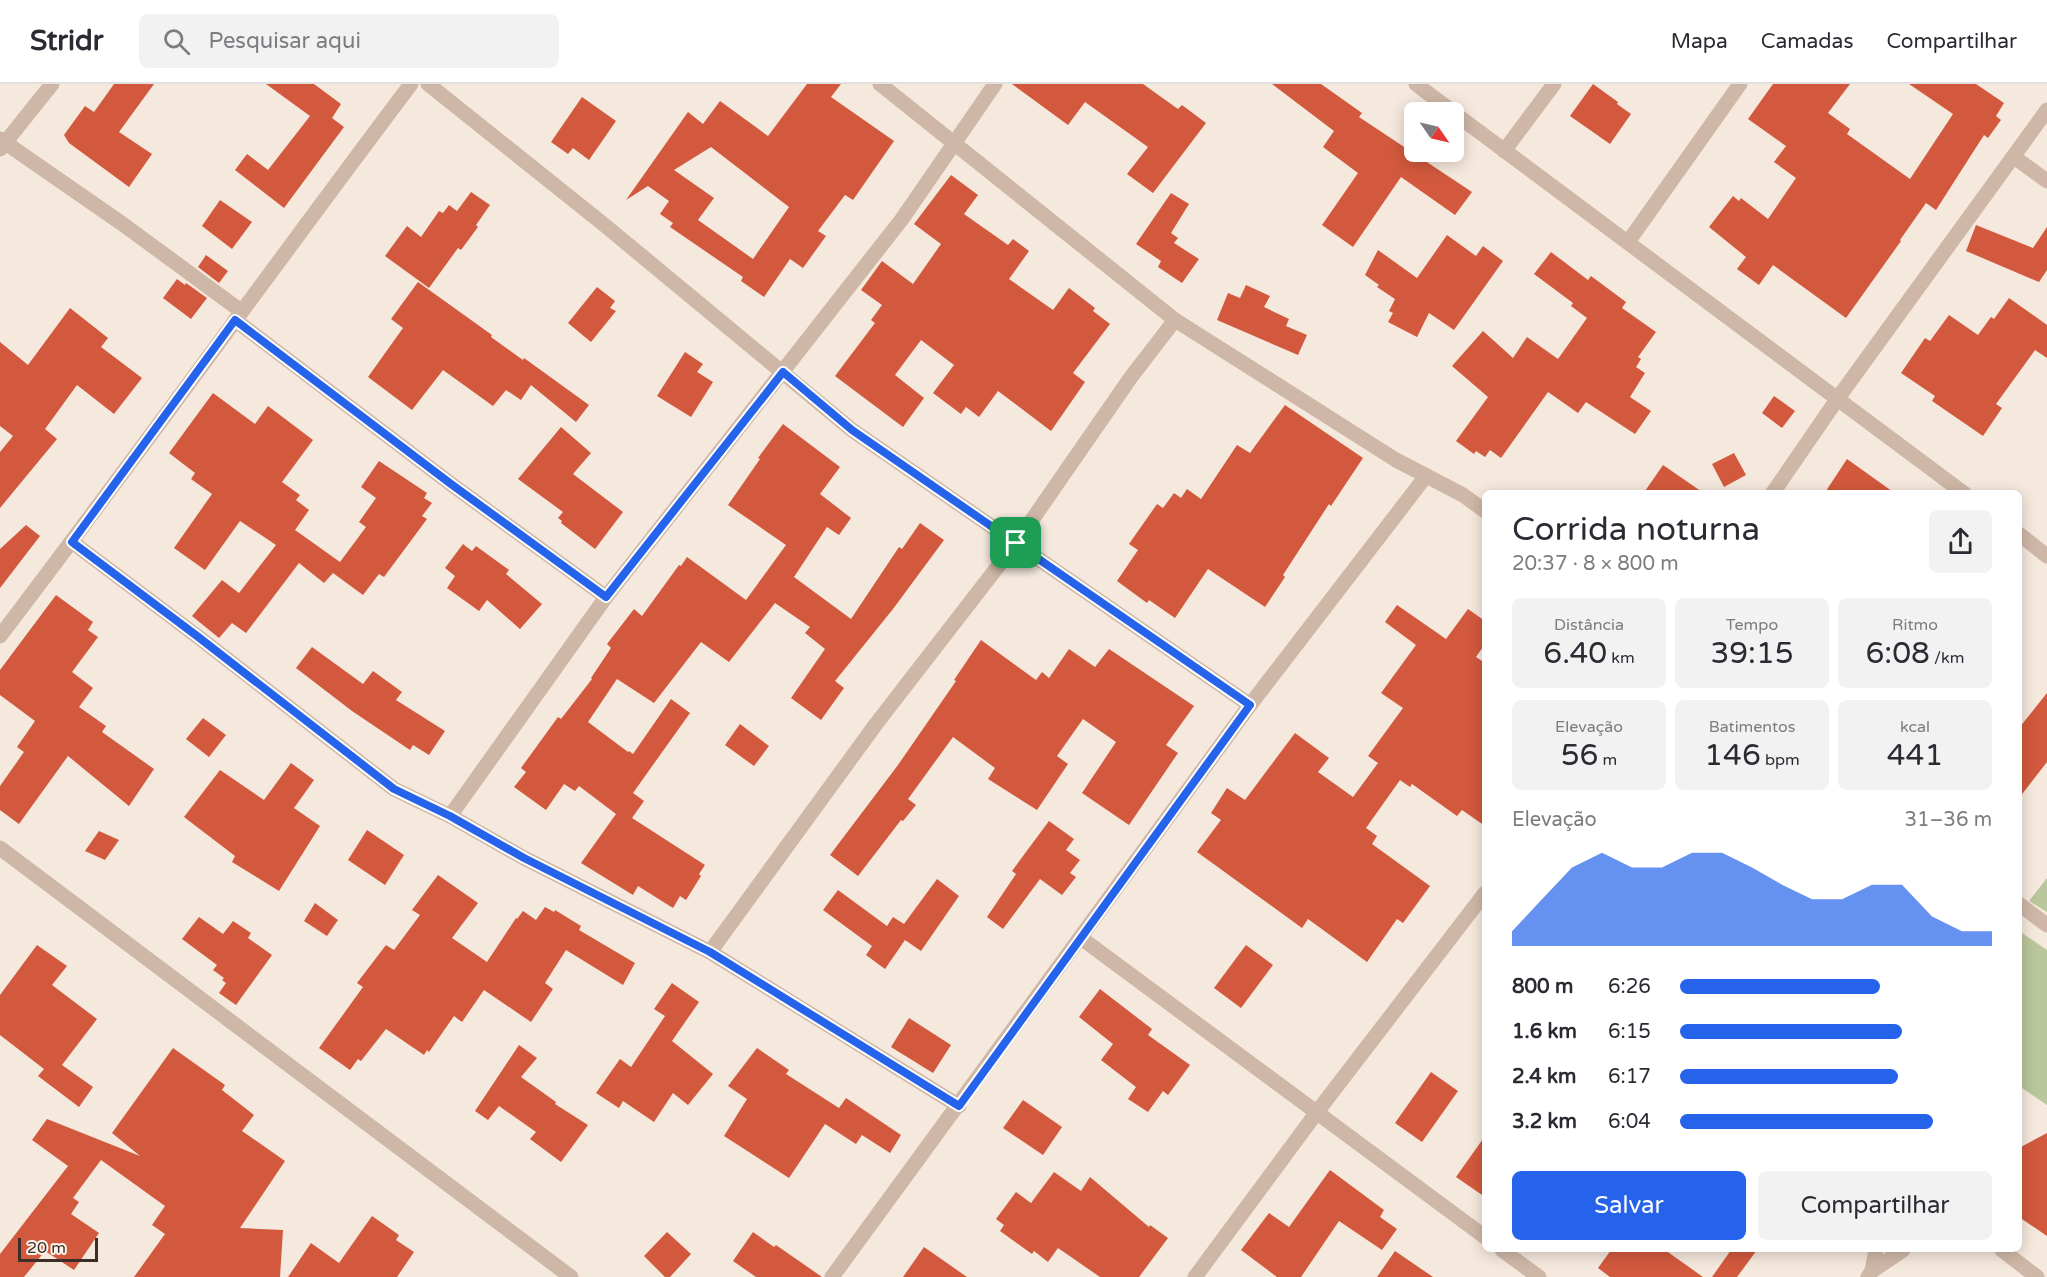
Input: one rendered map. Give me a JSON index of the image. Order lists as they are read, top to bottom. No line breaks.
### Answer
{"scale_bar":"20 m","north":"bottom right","page":{"header":"Stridr","search":"Pesquisar aqui","nav":["Mapa","Camadas","Compartilhar"],"heading":["Corrida noturna","20:37 · 8 × 800 m"],"stats":[["Distância","6.40 km"],["Tempo","39:15"],["Ritmo","6:08 /km"],["Elevação","56 m"],["Batimentos","146 bpm"],["kcal","441"]],"chart":["Elevação","31–36 m"],"list":[{"name":"800 m","note":"6:26"},{"name":"1.6 km","note":"6:15"},{"name":"2.4 km","note":"6:17"},{"name":"3.2 km","note":"6:04"}],"buttons":["Salvar","Compartilhar"],"scale":"20 m"}}
